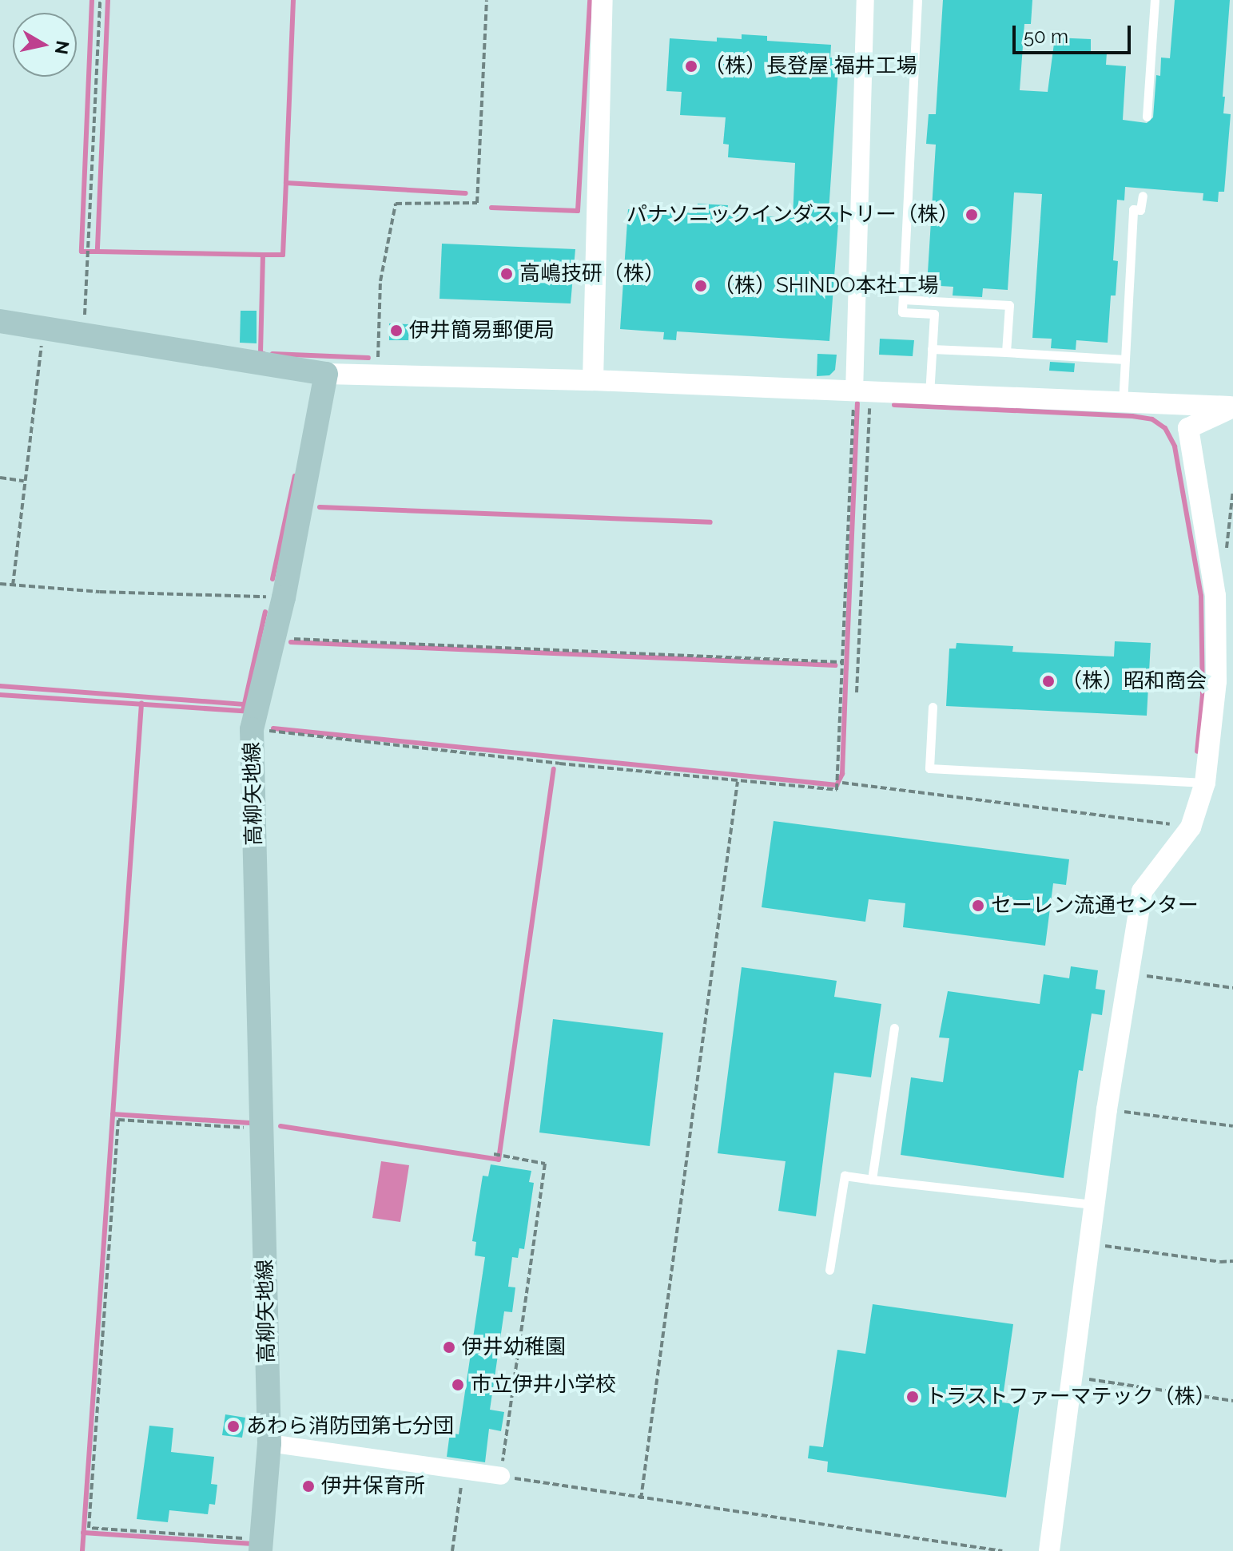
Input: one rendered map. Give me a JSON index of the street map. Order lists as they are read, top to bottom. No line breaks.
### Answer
{"streets":{"main road":["高柳矢地線"]},"places":["（株）長登屋 福井工場","パナソニックインダストリー（株）","高嶋技研（株）","（株）SHINDO本社工場","伊井簡易郵便局","（株）昭和商会","セーレン流通センター","伊井幼稚園","市立伊井小学校","トラストファーマテック（株）","あわら消防団第七分団","伊井保育所"],"scale_bar":"50 m","north":"right"}
